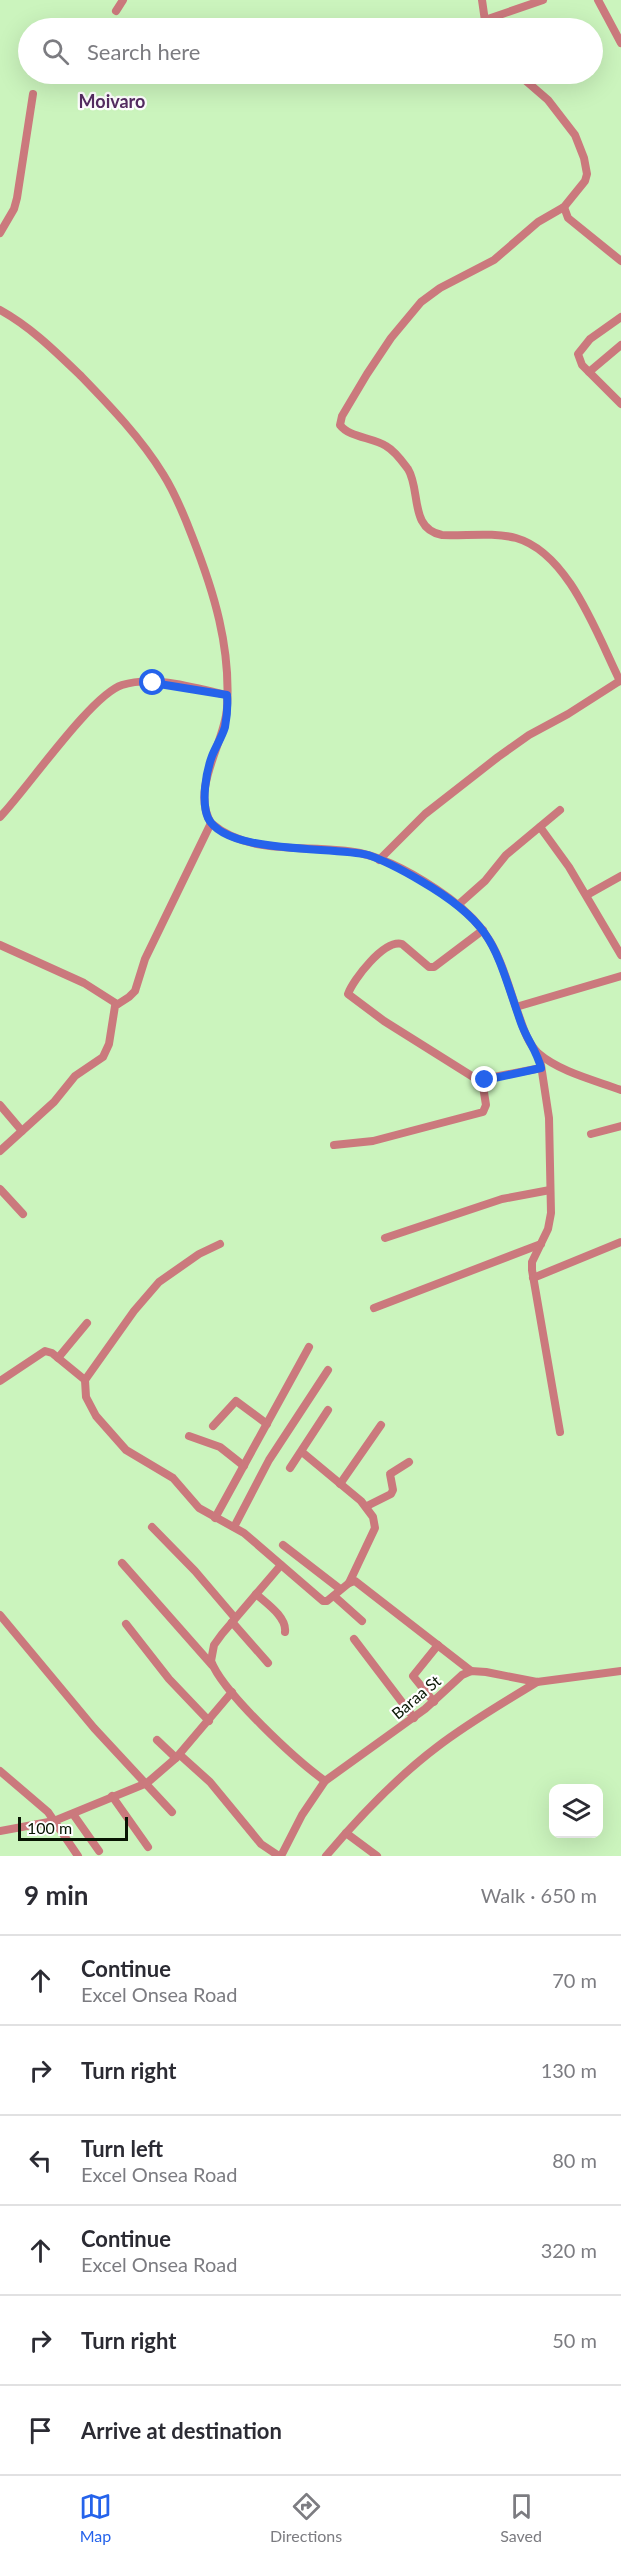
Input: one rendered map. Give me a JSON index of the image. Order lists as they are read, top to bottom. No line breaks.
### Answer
{"streets":{"street":["Baraa St"]},"districts":["Moivaro"],"scale_bar":"100 m","page":{"search":"Search here","scale":"100 m","heading":["9 min","Walk · 650 m"],"list":[["Continue","Excel Onsea Road","70 m"],["Turn right","130 m"],["Turn left","Excel Onsea Road","80 m"],["Continue","Excel Onsea Road","320 m"],["Turn right","50 m"],"Arrive at destination"],"nav":["Map","Directions","Saved"]}}
